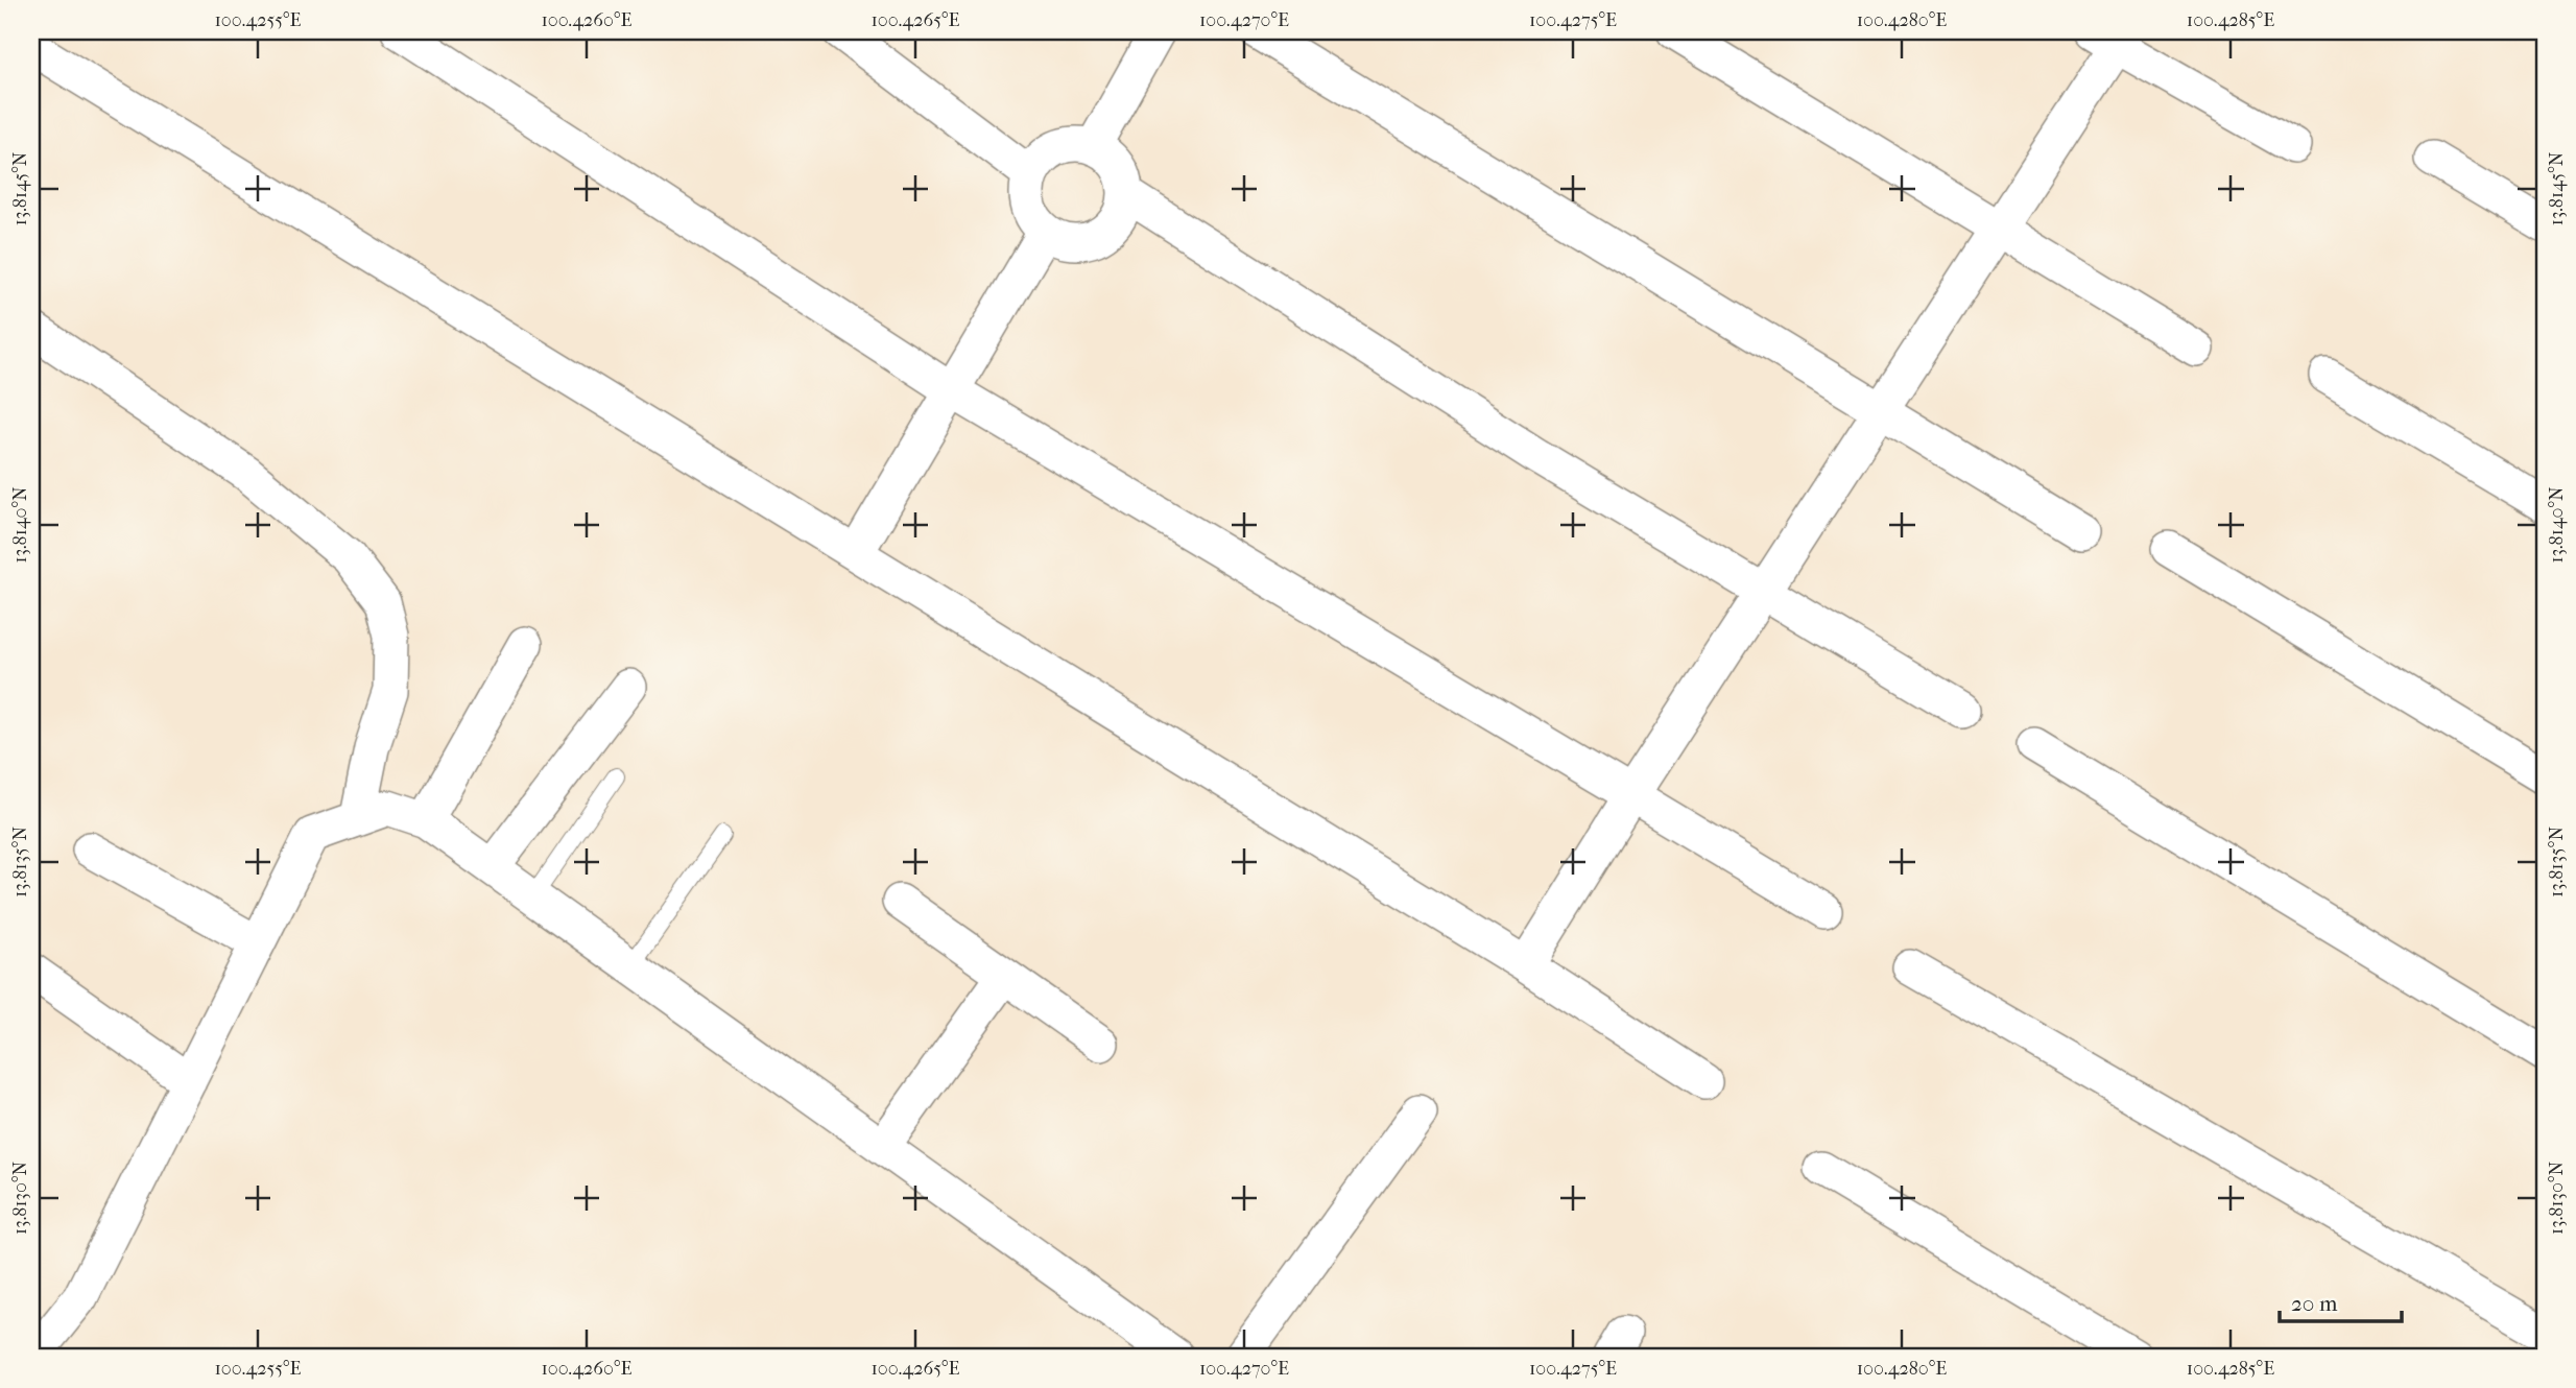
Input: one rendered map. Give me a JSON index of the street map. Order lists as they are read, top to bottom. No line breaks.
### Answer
{"scale_bar":"20 m","coordinates":["100.4255°E","100.4260°E","100.4265°E","100.4270°E","100.4275°E","100.4280°E","100.4285°E","13.8145°N","13.8140°N","13.8135°N","13.8130°N"]}
